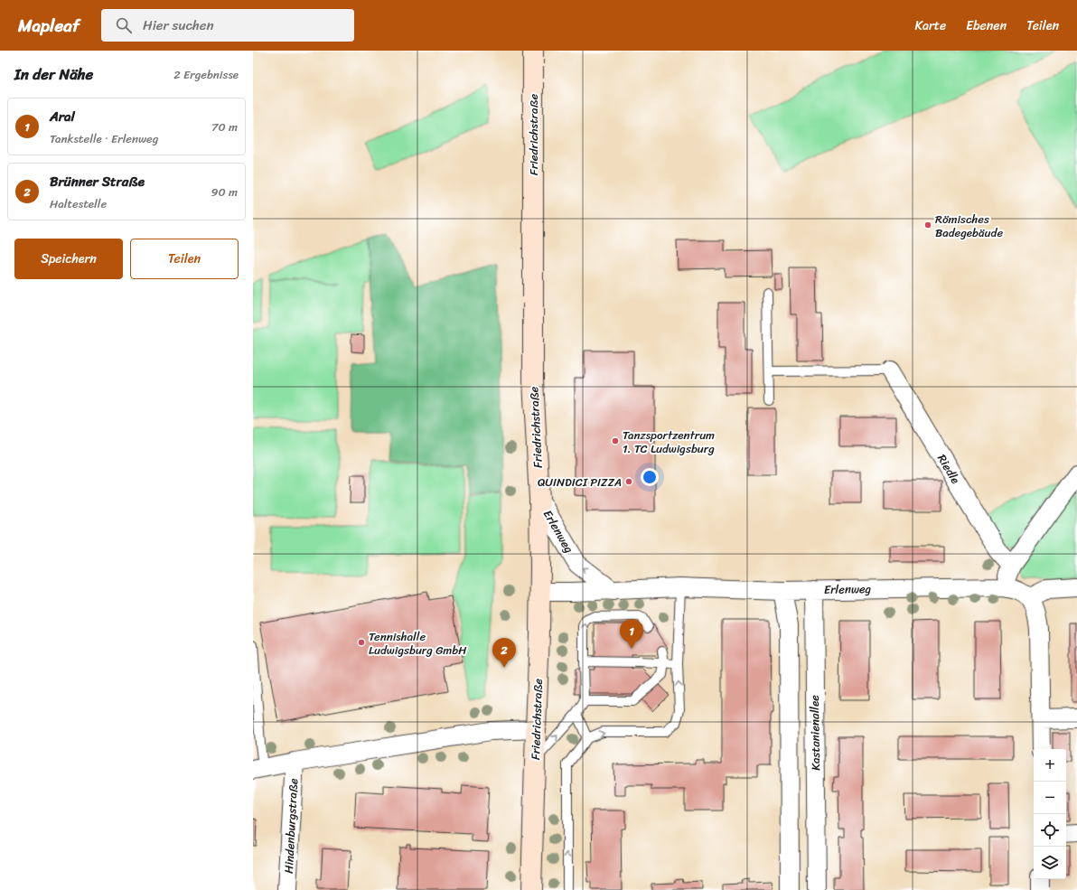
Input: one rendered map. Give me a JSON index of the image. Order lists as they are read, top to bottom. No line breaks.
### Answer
{"streets":{"main road":["Friedrichstraße"],"street":["Riedle","Erlenweg","Kastanienallee","Hindenburgstraße"]},"crossings":[["Friedrichstraße","Erlenweg"],["Erlenweg","Kastanienallee"]],"places":["Römisches Badegebäude","Tanzsportzentrum 1. TC Ludwigsburg","QUINDICI PIZZA","Tennishalle Ludwigsburg GmbH"],"page":{"header":"Mapleaf","search":"Hier suchen","nav":["Karte","Ebenen","Teilen"],"heading":["In der Nähe","2 Ergebnisse"],"list":[{"mark":"1","name":"Aral","note":"Tankstelle · Erlenweg","value":"70 m"},{"mark":"2","name":"Brünner Straße","note":"Haltestelle","value":"90 m"}],"buttons":["Speichern","Teilen"],"pins":["1","2"],"map_buttons":["+","−"]}}
